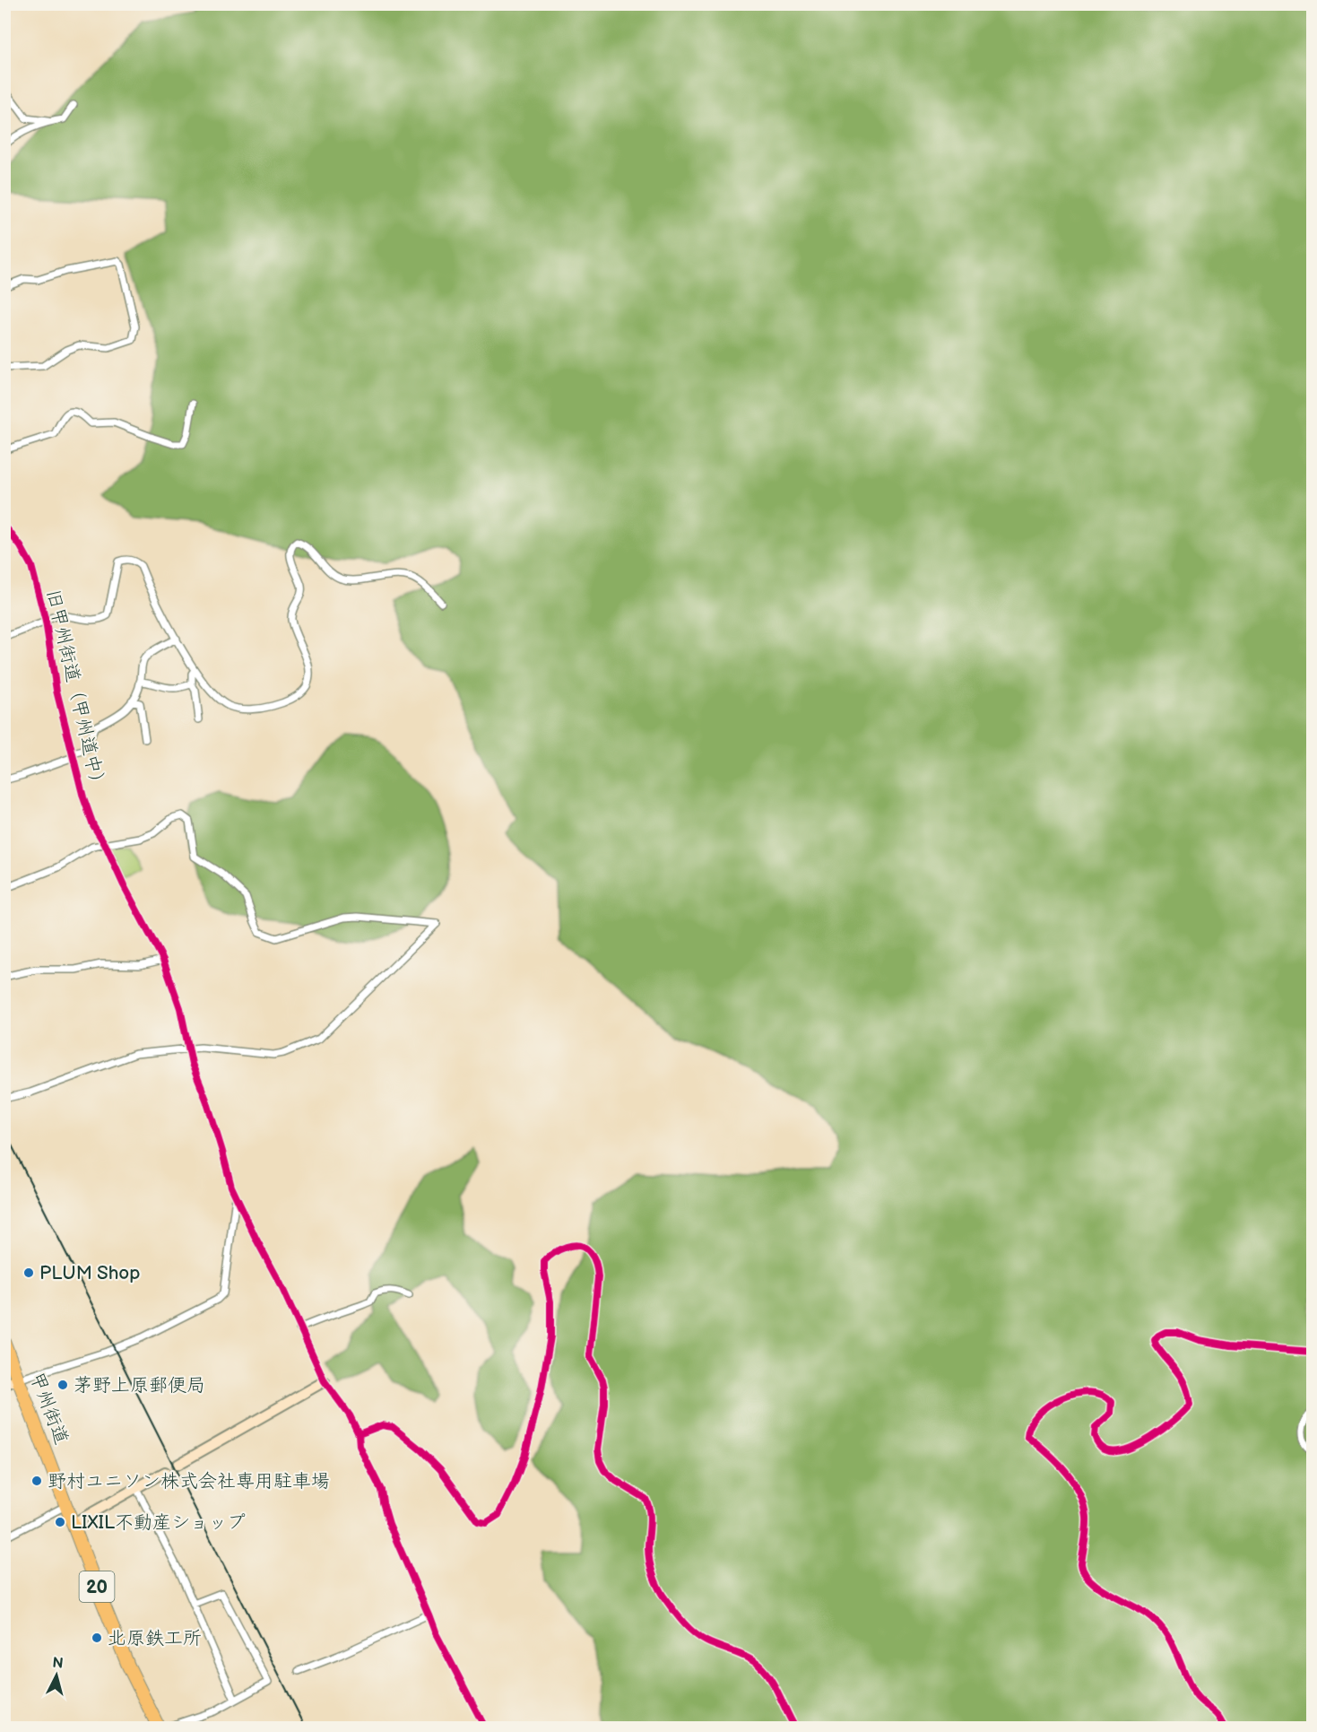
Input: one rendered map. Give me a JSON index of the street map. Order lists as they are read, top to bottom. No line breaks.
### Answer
{"streets":{"highway":["甲州街道","20"],"street":["旧甲州街道（甲州道中）"]},"crossings":[["旧甲州街道（甲州道中）","甲州街道"]],"places":["PLUM Shop","茅野上原郵便局","野村ユニソン株式会社専用駐車場","LIXIL不動産ショップ","北原鉄工所"],"north":"top"}
